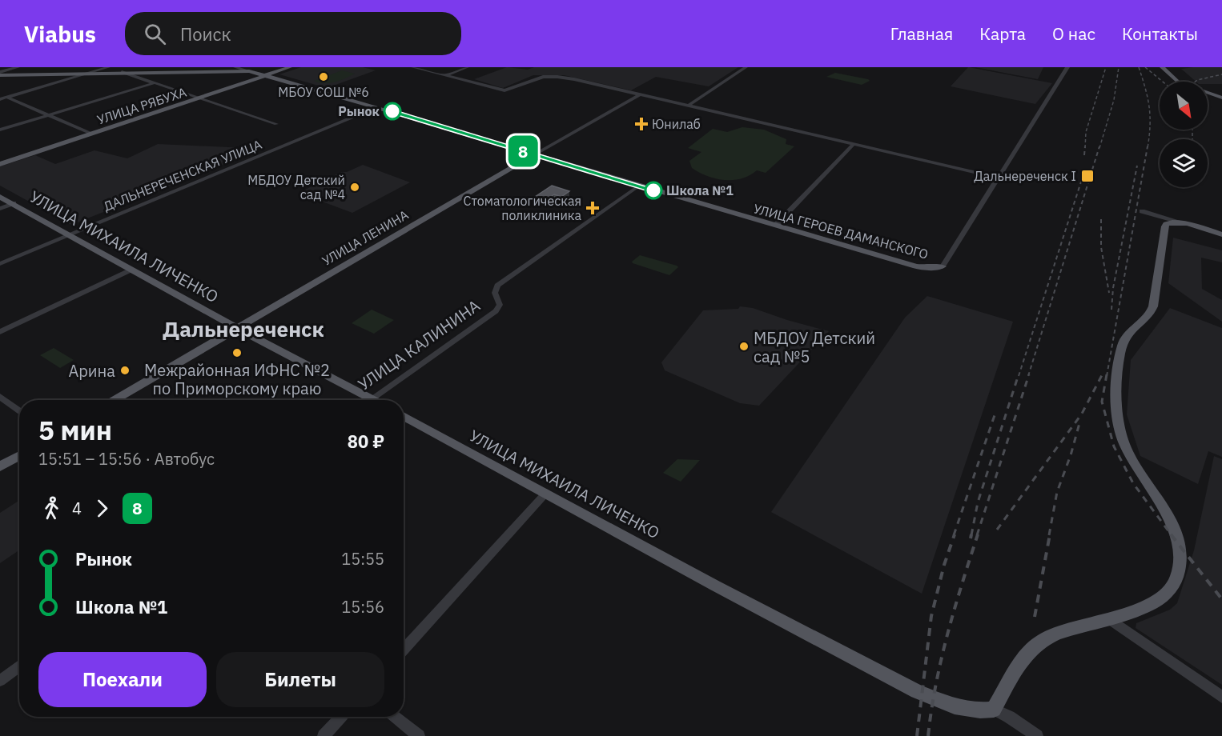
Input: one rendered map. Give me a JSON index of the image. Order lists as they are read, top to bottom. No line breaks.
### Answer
{"streets":{"main road":["УЛИЦА РЯБУХА","УЛИЦА ГЕРОЕВ ДАМАНСКОГО","УЛИЦА ЛЕНИНА","УЛИЦА МИХАИЛА ЛИЧЕНКО"],"street":["ДАЛЬНЕРЕЧЕНСКАЯ УЛИЦА","УЛИЦА КАЛИНИНА"]},"crossings":[["УЛИЦА РЯБУХА","УЛИЦА ГЕРОЕВ ДАМАНСКОГО"],["ДАЛЬНЕРЕЧЕНСКАЯ УЛИЦА","УЛИЦА МИХАИЛА ЛИЧЕНКО"],["УЛИЦА ГЕРОЕВ ДАМАНСКОГО","УЛИЦА ЛЕНИНА"],["УЛИЦА ГЕРОЕВ ДАМАНСКОГО","УЛИЦА КАЛИНИНА"],["УЛИЦА ЛЕНИНА","УЛИЦА МИХАИЛА ЛИЧЕНКО"],["УЛИЦА МИХАИЛА ЛИЧЕНКО","УЛИЦА КАЛИНИНА"]],"districts":["Дальнереченск"],"places":{"other":["МБОУ СОШ №6","Рынок","МБДОУ Детский сад №4","Школа №1","МБДОУ Детский сад №5","Межрайонная ИФНС №2 по Приморскому краю","Арина"],"health":["Юнилаб","Стоматологическая поликлиника"],"transit":["Дальнереченск I"]},"lines":["bus line 8"],"north":"bottom right","page":{"header":"Viabus","search":"Поиск","nav":["Главная","Карта","О нас","Контакты"],"on_map":"8","heading":["5 мин","15:51 – 15:56 · Автобус","80 ₽"],"legs":["4","8"],"list":[{"name":"Рынок","value":"15:55"},{"name":"Школа №1","value":"15:56"}],"buttons":["Поехали","Билеты"]}}
